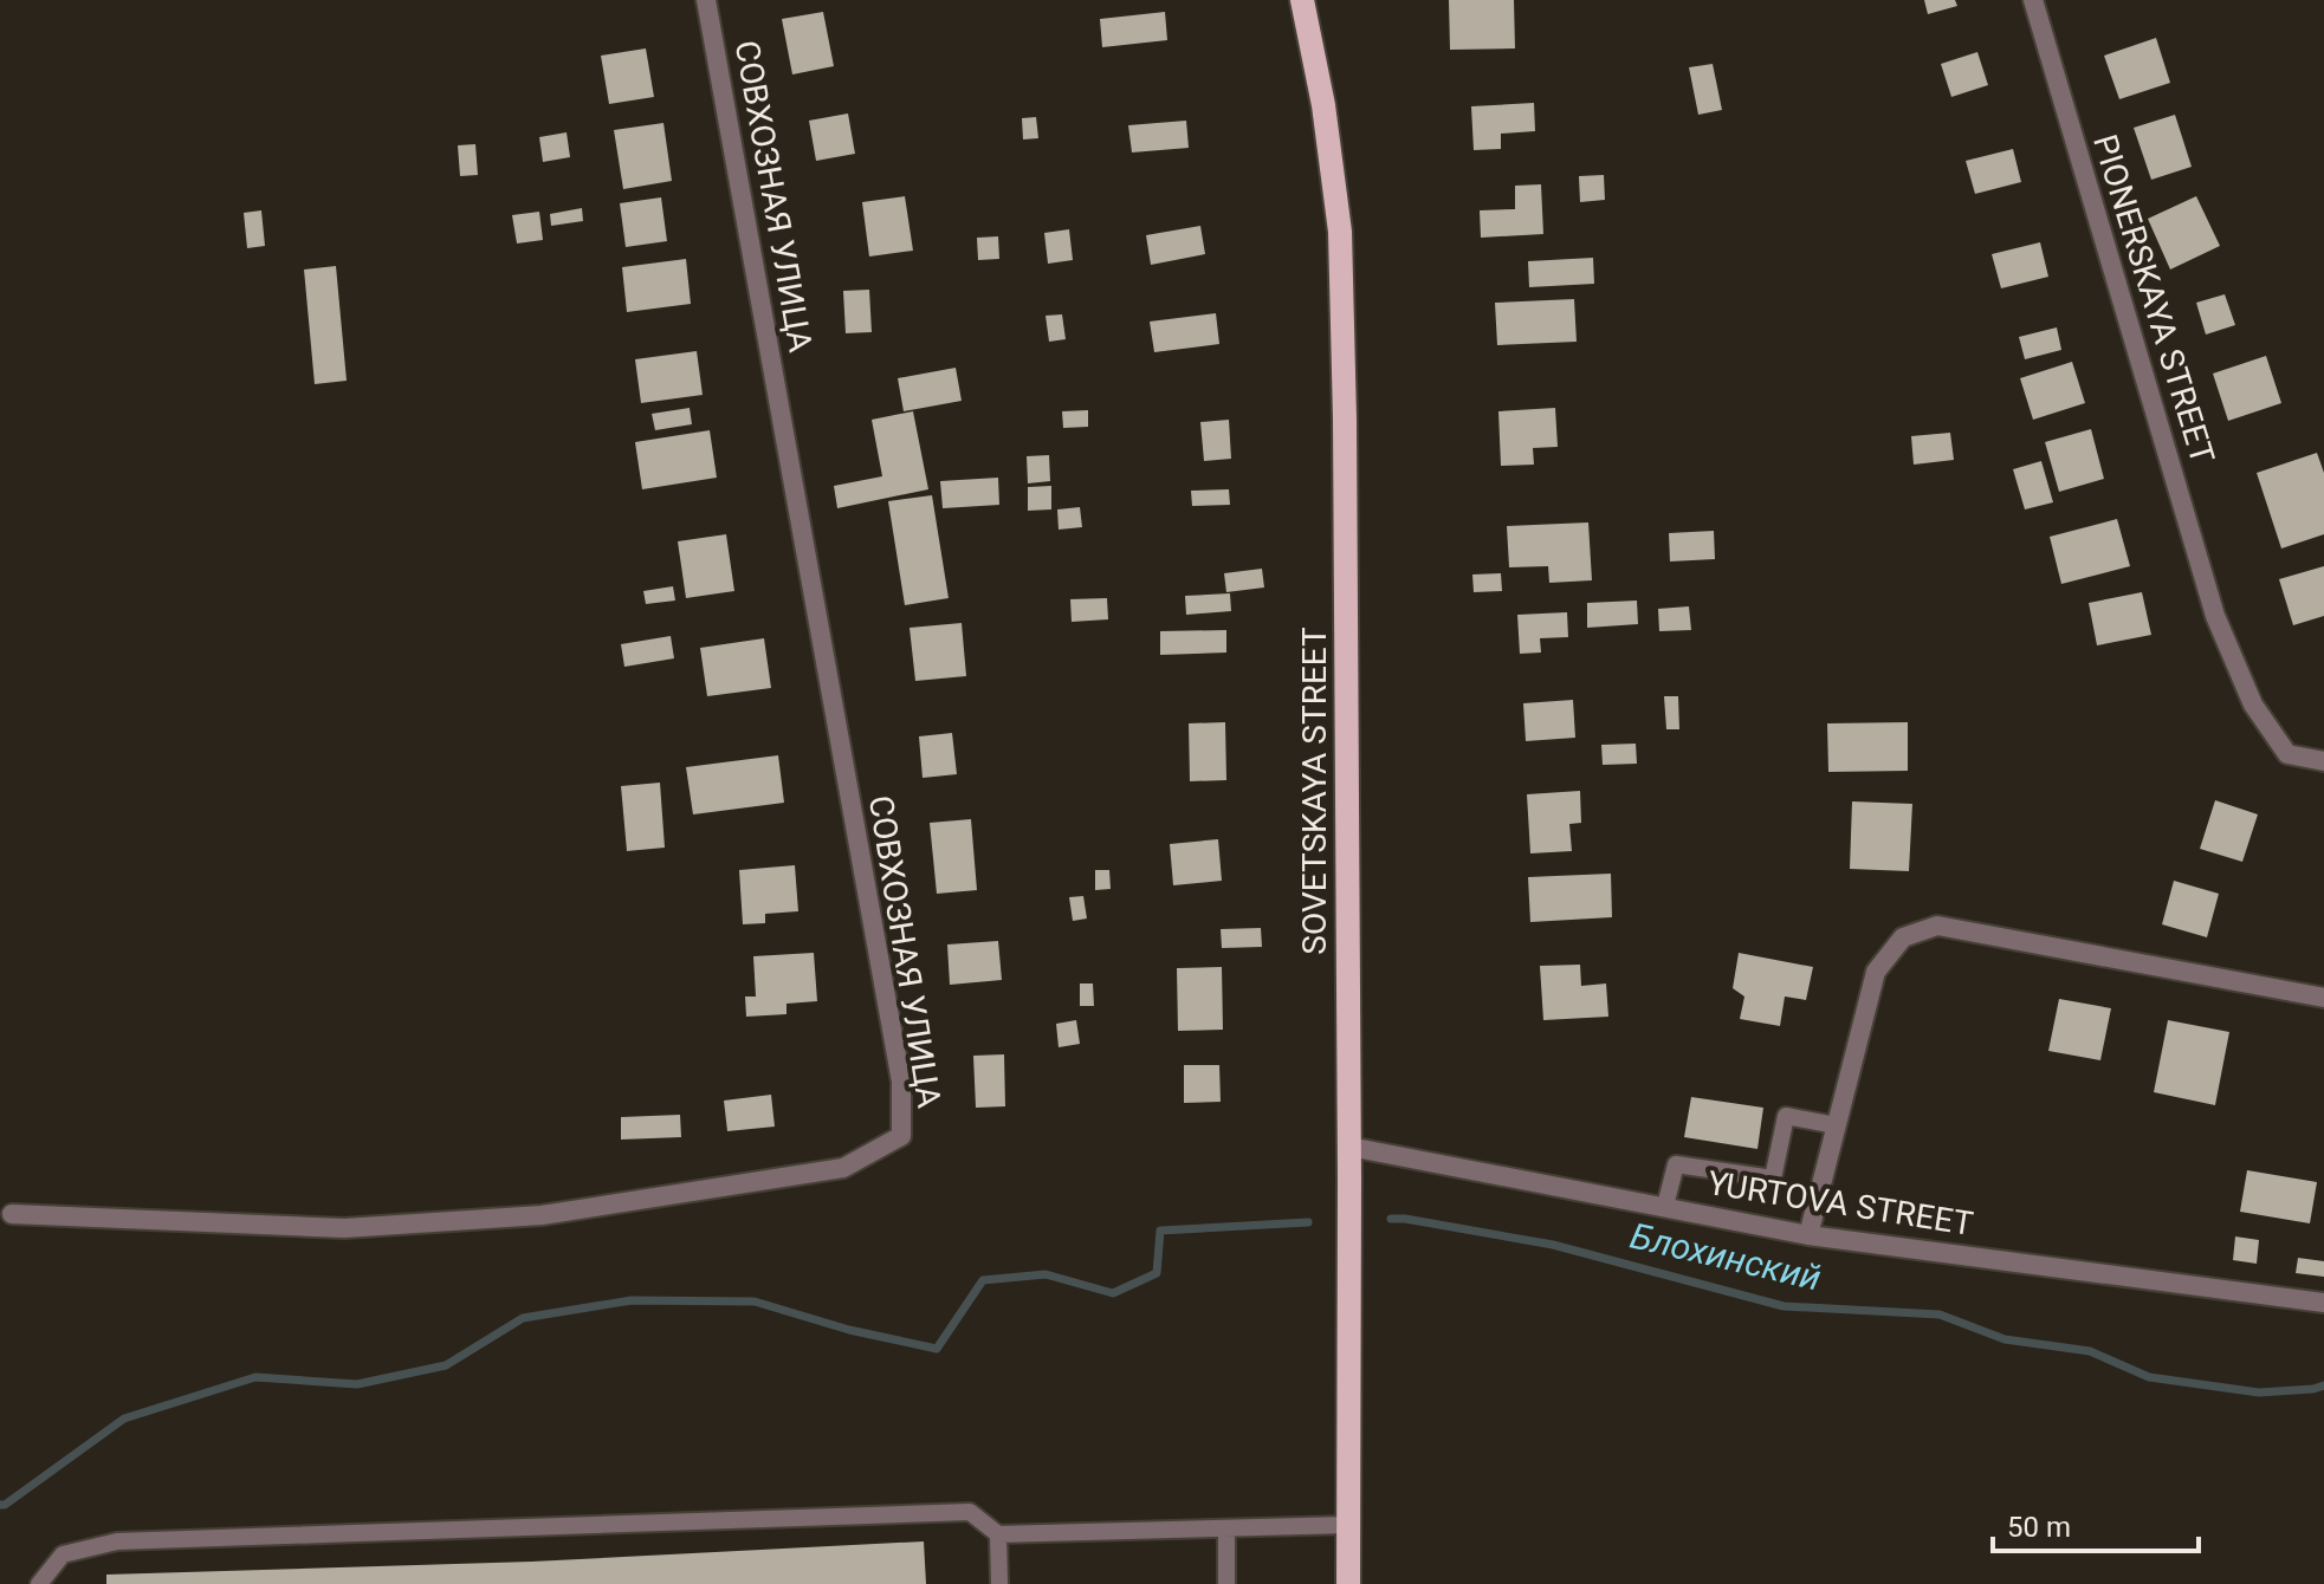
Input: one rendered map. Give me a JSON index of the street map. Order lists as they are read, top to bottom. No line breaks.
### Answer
{"streets":{"main road":["SOVETSKAYA STREET"],"street":["СОВХОЗНАЯ УЛИЦА","PIONERSKAYA STREET","YURTOVA STREET"]},"crossings":[["SOVETSKAYA STREET","YURTOVA STREET"]],"water":["Блохинский"],"scale_bar":"50 m"}
